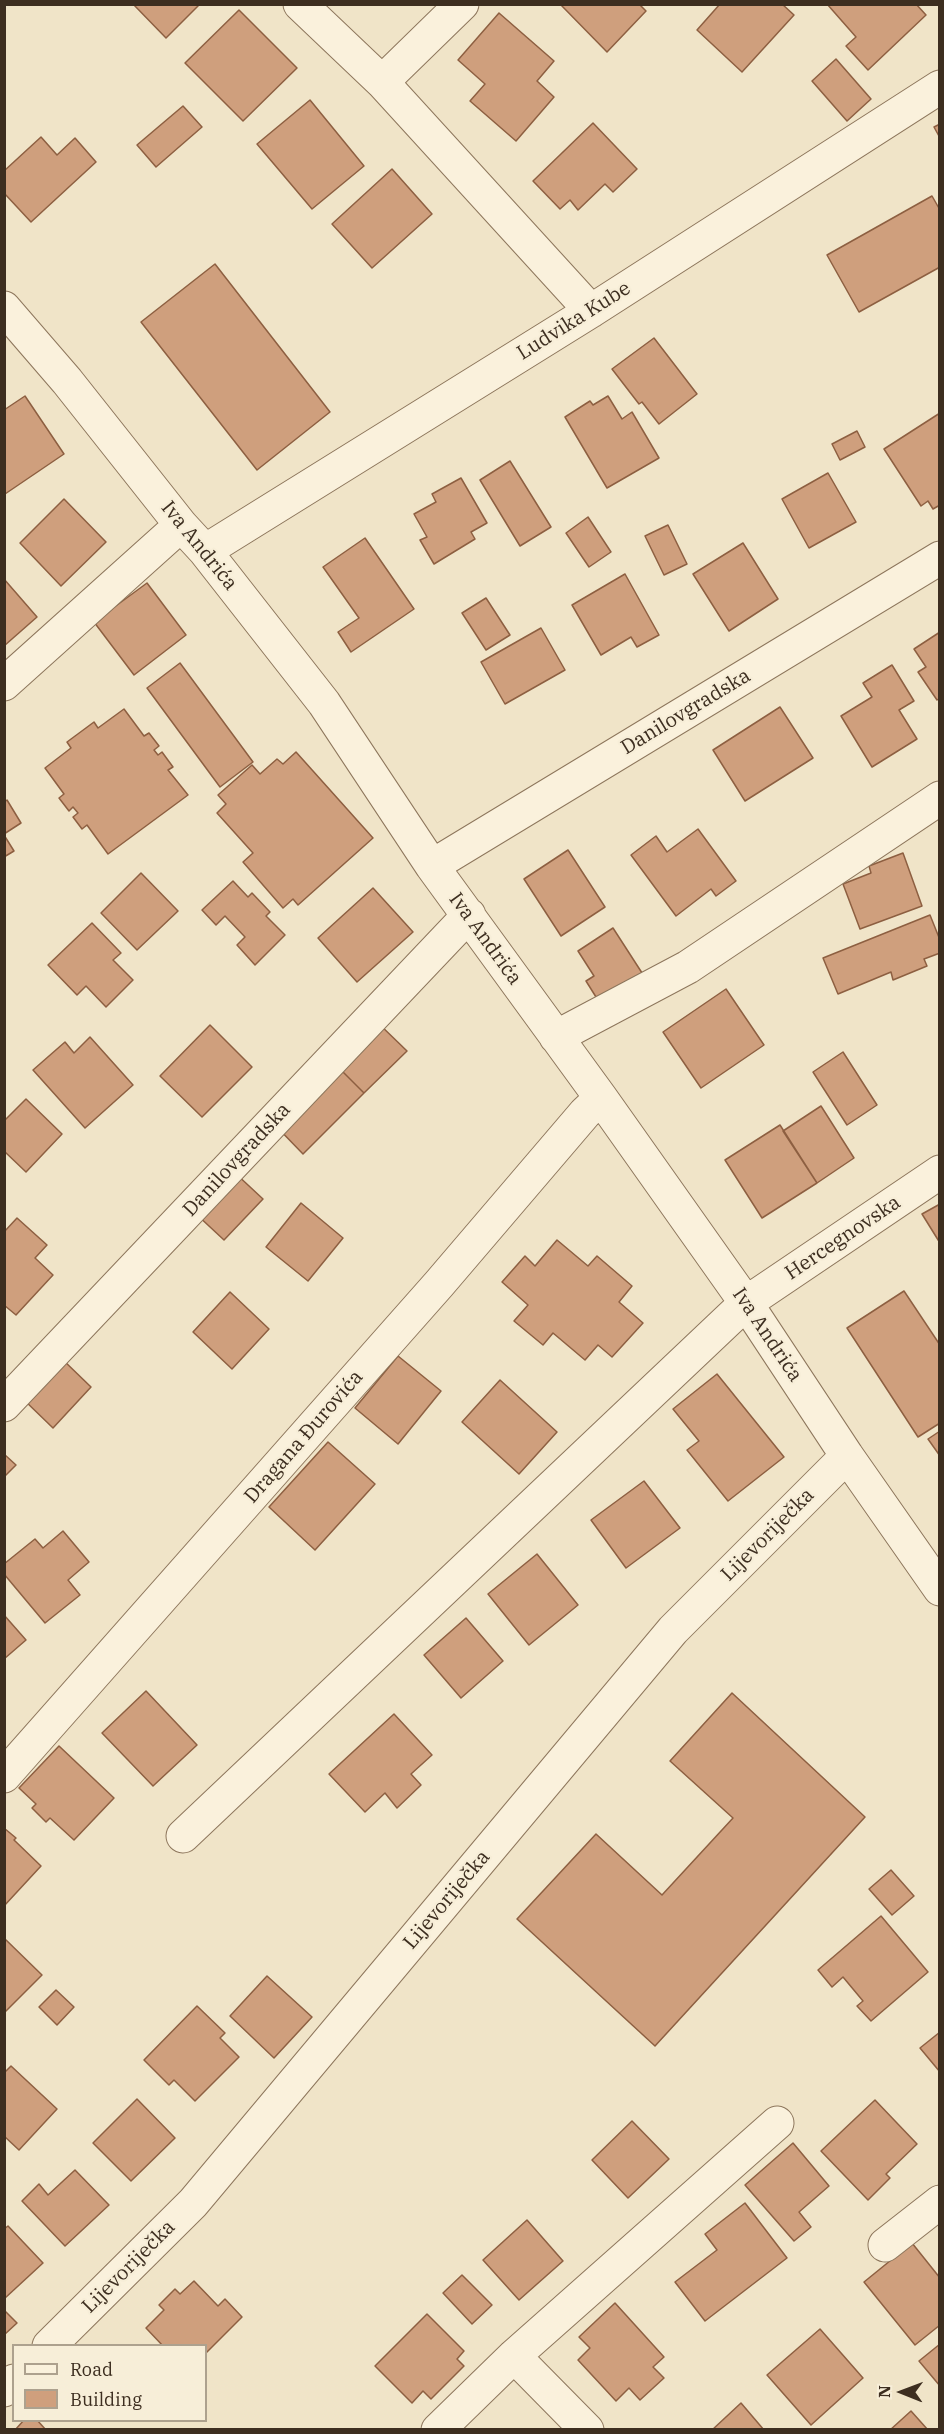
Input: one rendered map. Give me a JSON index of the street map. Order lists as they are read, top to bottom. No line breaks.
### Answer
{"streets":{"street":["Ludvika Kube","Iva Andrića","Danilovgradska","Hercegnovska","Dragana Đurovića","Lijevoriječka"]},"crossings":[["Ludvika Kube","Iva Andrića"],["Iva Andrića","Danilovgradska"],["Iva Andrića","Hercegnovska"],["Iva Andrića","Dragana Đurovića"],["Iva Andrića","Lijevoriječka"]],"legend":["Road","Building"],"north":"left"}
